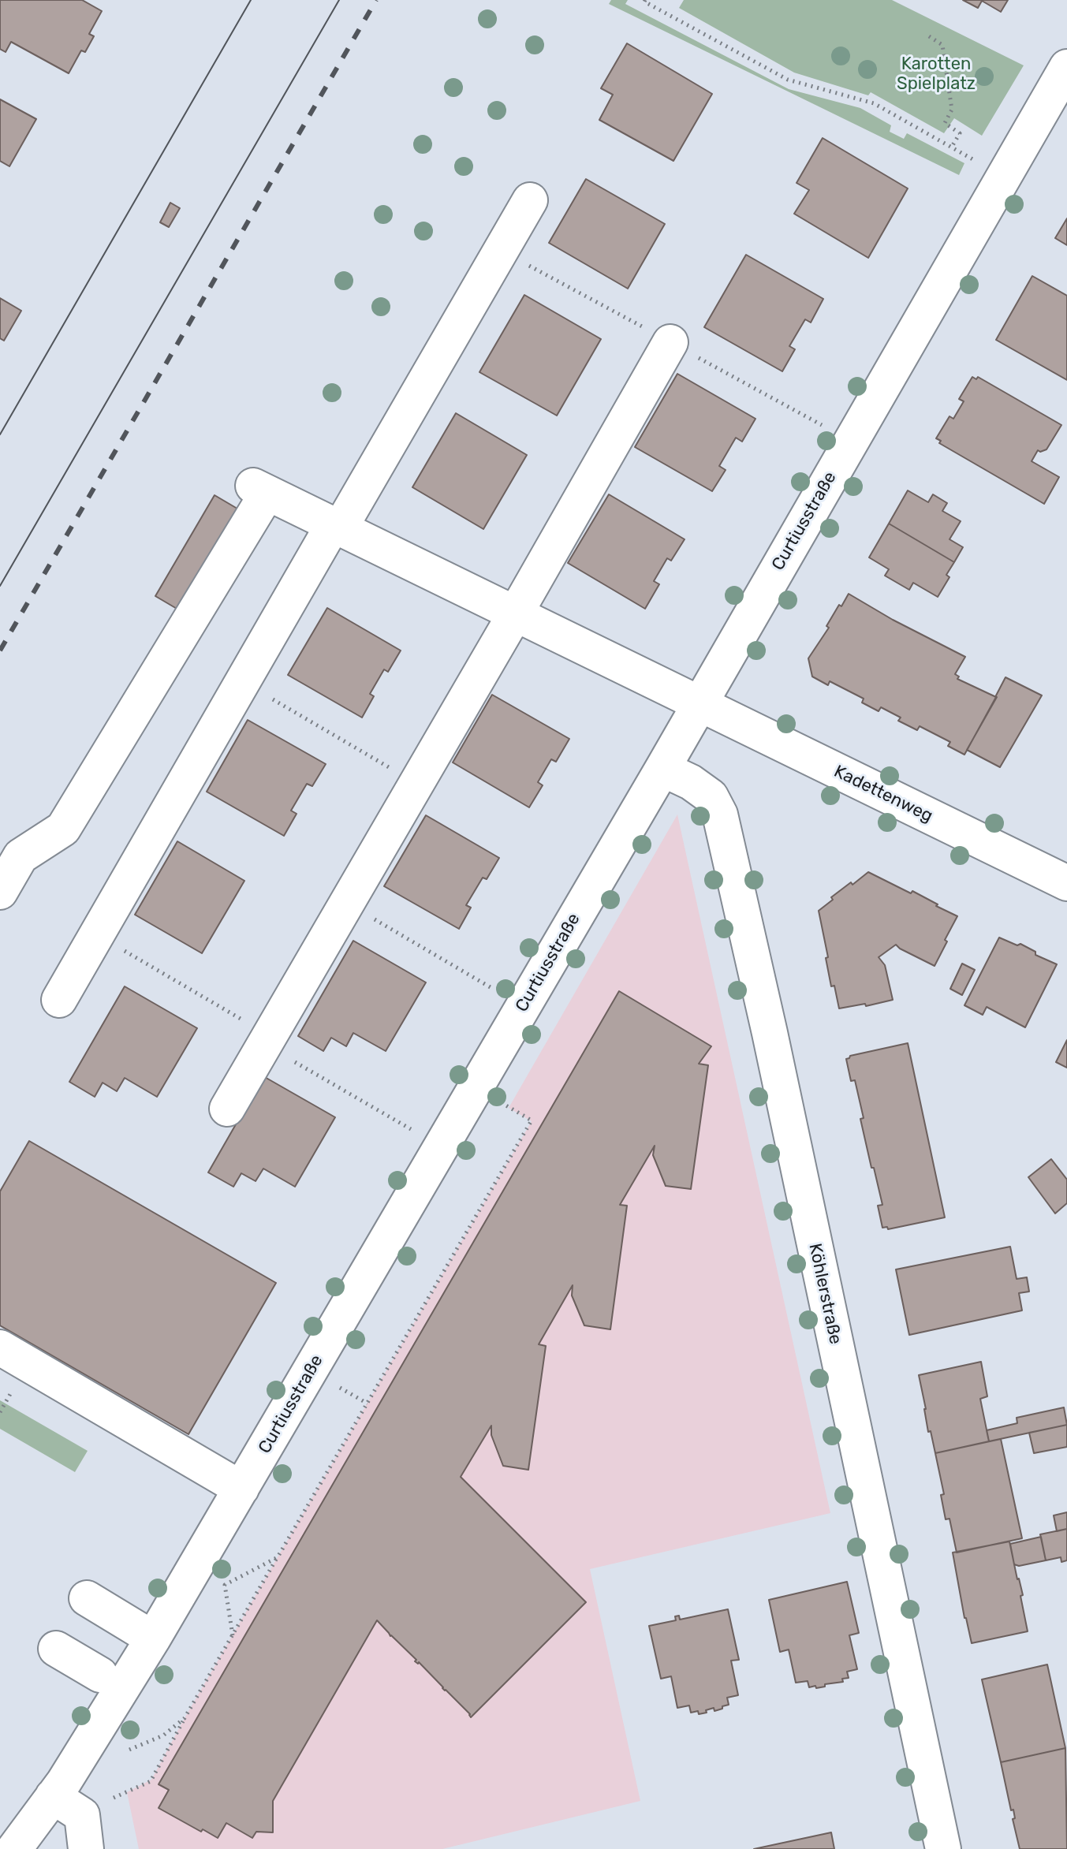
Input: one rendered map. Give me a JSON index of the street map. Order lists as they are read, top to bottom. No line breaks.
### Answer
{"streets":{"street":["Curtiusstraße","Kadettenweg","Köhlerstraße"]},"crossings":[["Curtiusstraße","Kadettenweg"],["Curtiusstraße","Köhlerstraße"]],"parks":["Karotten Spielplatz"]}
